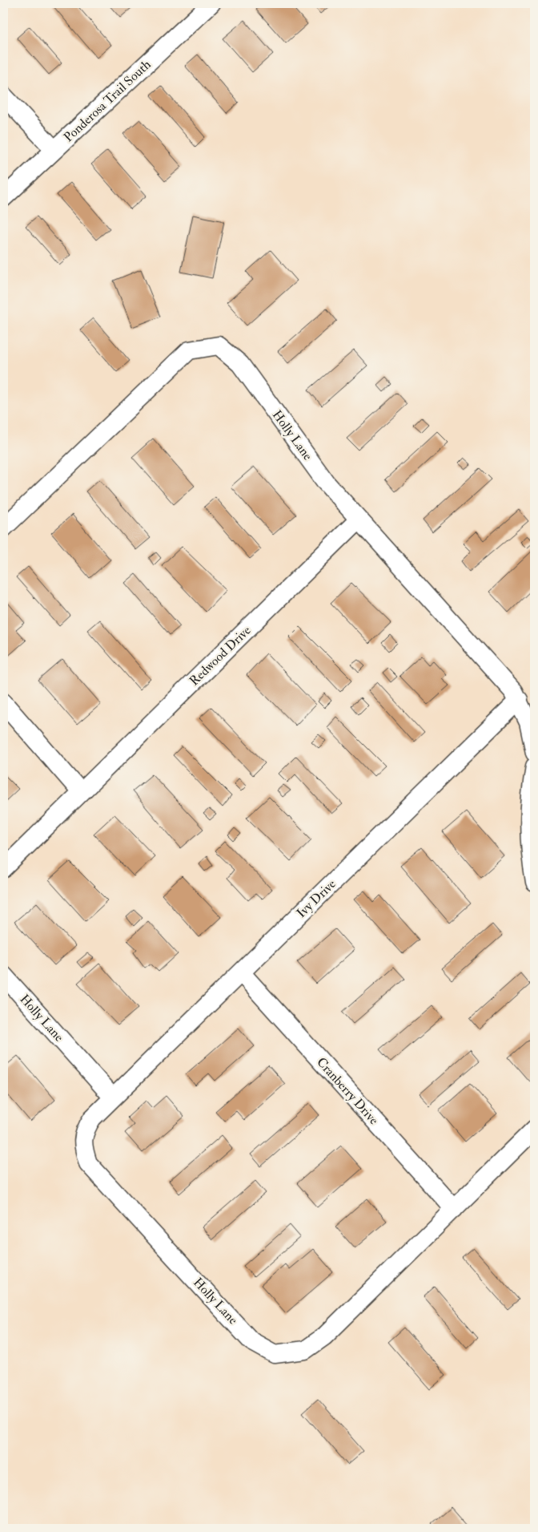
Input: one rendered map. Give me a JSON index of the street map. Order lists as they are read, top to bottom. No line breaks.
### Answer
{"streets":{"street":["Ponderosa Trail South","Holly Lane","Redwood Drive","Ivy Drive","Cranberry Drive"]},"crossings":[["Holly Lane","Redwood Drive"],["Holly Lane","Ivy Drive"],["Holly Lane","Cranberry Drive"],["Ivy Drive","Cranberry Drive"]]}
